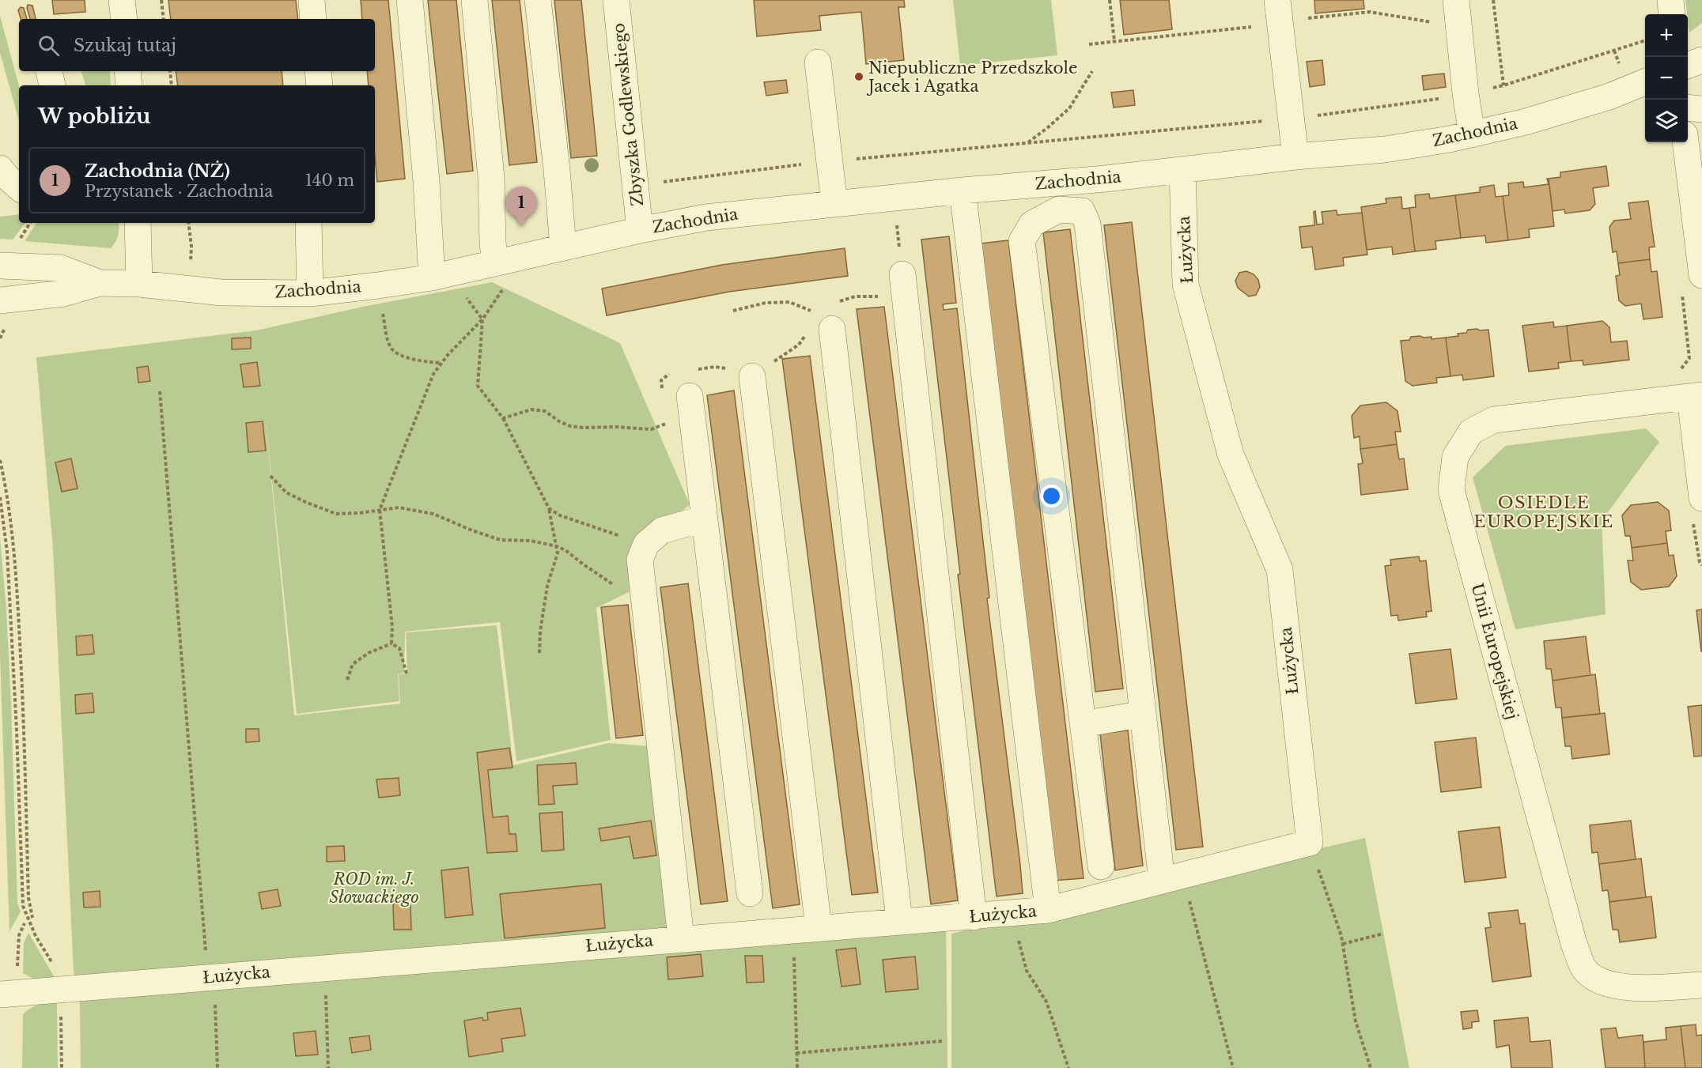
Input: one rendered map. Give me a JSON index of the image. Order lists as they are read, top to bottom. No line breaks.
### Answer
{"streets":{"street":["Zbyszka Godlewskiego","Zachodnia","Łużycka","Unii Europejskiej"]},"crossings":[["Zbyszka Godlewskiego","Zachodnia"],["Zachodnia","Łużycka"]],"districts":["OSIEDLE EUROPEJSKIE"],"parks":["ROD im. J. Słowackiego"],"places":["Niepubliczne Przedszkole Jacek i Agatka"],"page":{"map_buttons":["+","−"],"search":"Szukaj tutaj","heading":"W pobliżu","list":[{"mark":"1","name":"Zachodnia (NŻ)","note":"Przystanek · Zachodnia","value":"140 m"}],"pins":"1"}}
